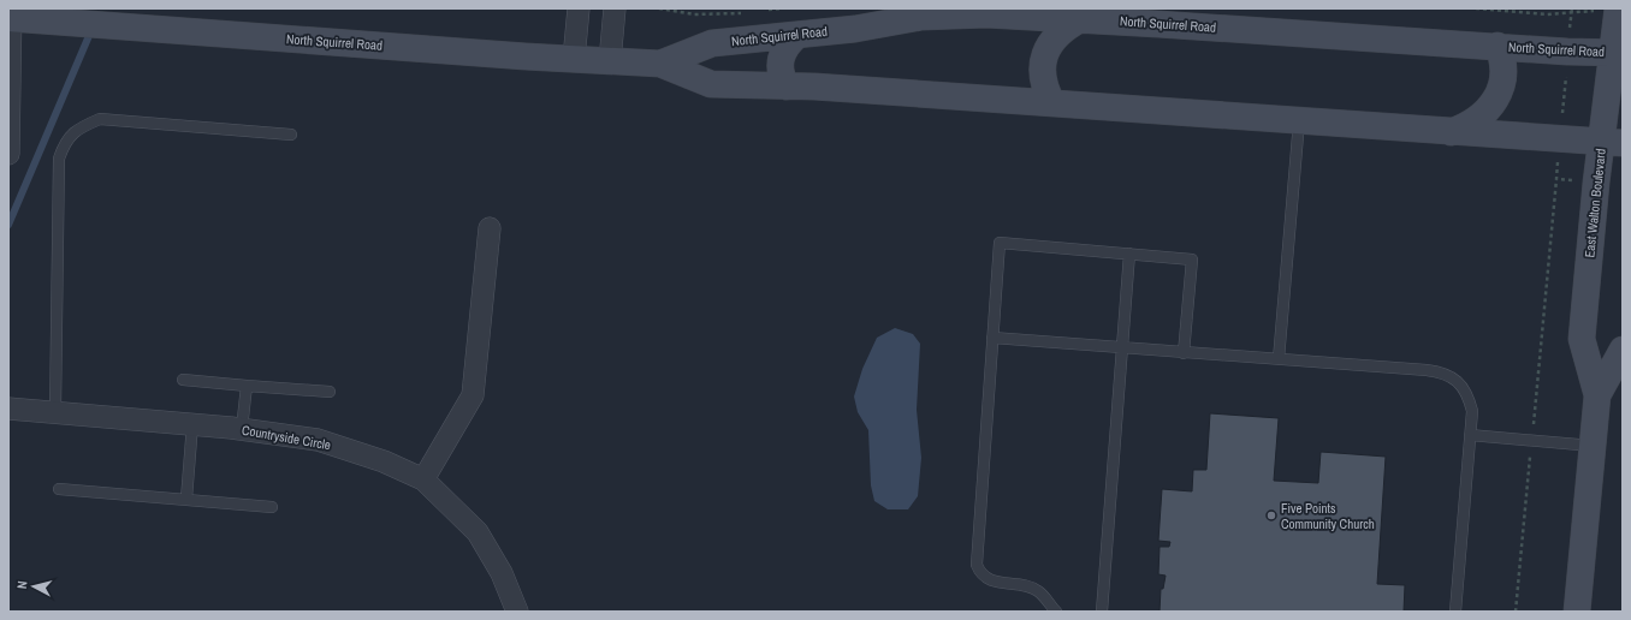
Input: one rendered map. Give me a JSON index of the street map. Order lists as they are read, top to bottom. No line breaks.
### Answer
{"streets":{"street":["North Squirrel Road","East Walton Boulevard","Countryside Circle"]},"crossings":[["North Squirrel Road","East Walton Boulevard"]],"places":["Five Points Community Church"],"north":"left"}
